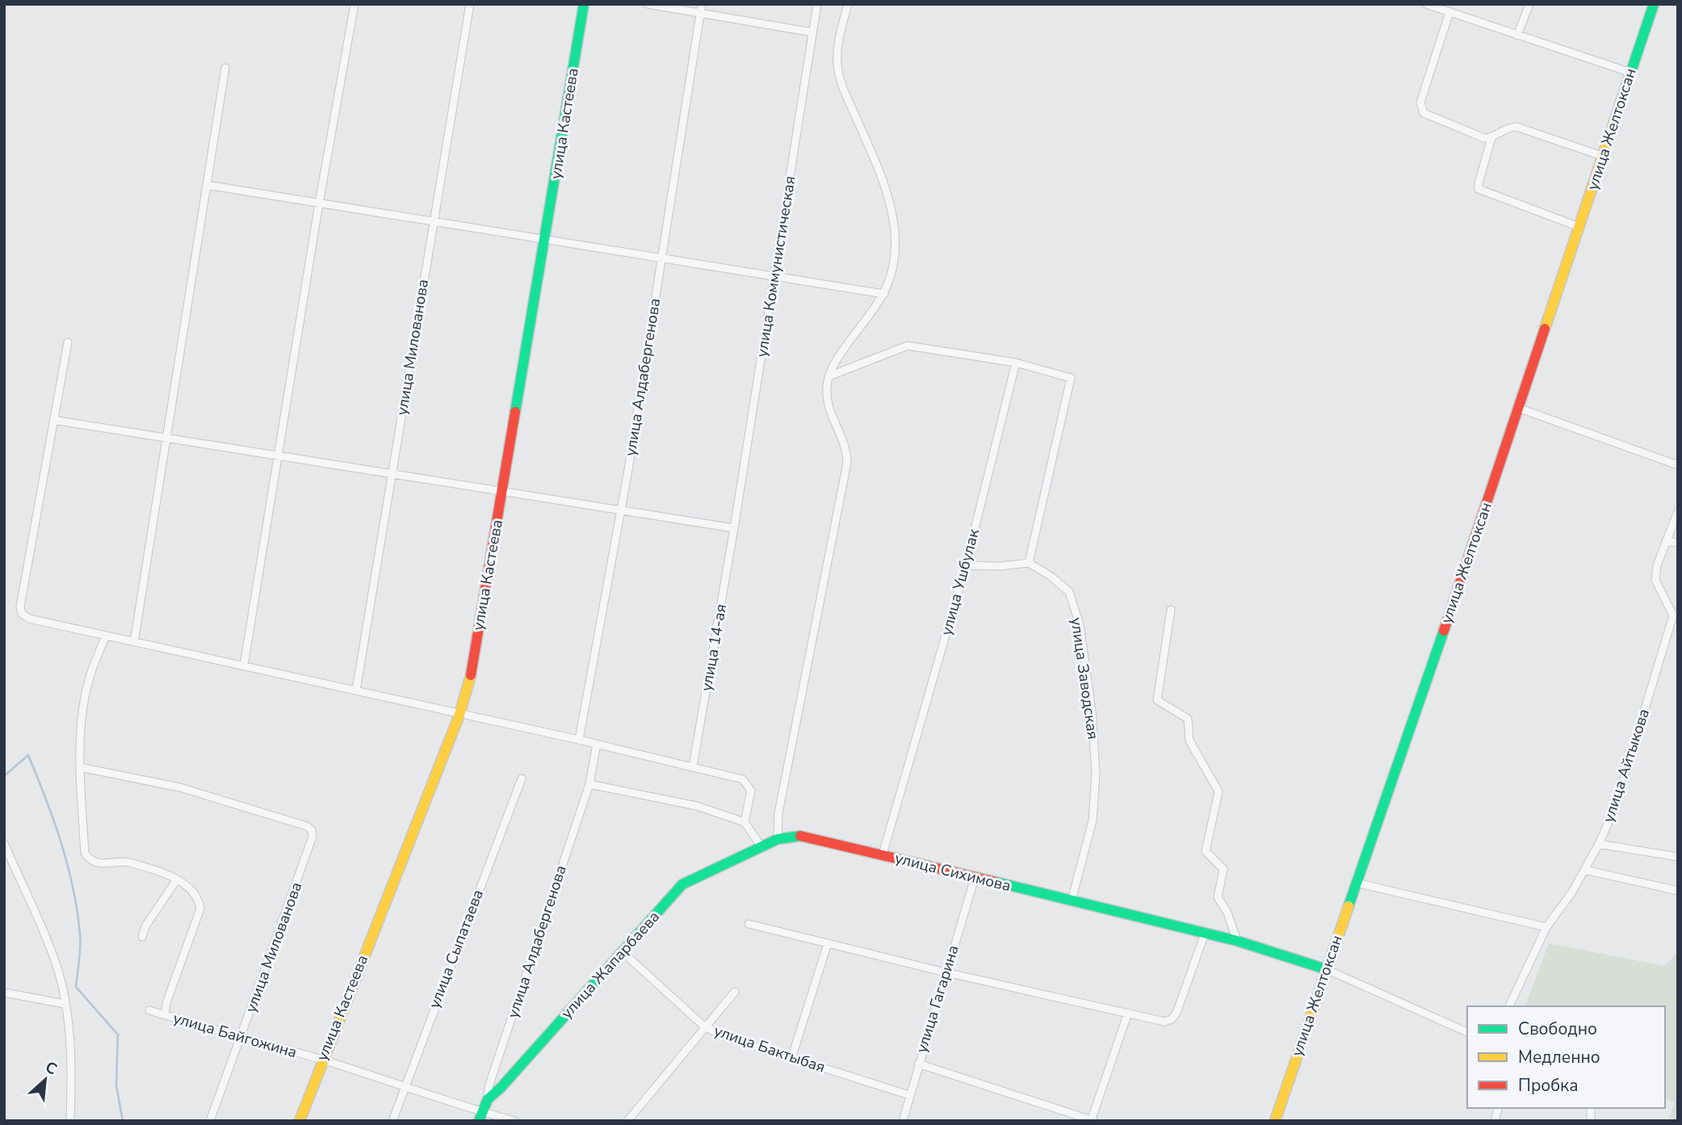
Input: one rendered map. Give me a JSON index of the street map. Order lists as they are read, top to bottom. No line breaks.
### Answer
{"streets":{"street":["улица Кастеева","улица Желтоксан","улица Коммунистическая","улица Милованова","улица Алдабергенова","улица Ушбулак","улица 14-ая","улица Заводская","улица Айтыкова","улица Сихимова","улица Сыпатаева","улица Жапарбаева","улица Гагарина","улица Байгожина","улица Бактыбая"]},"crossings":[["улица Кастеева","улица Байгожина"],["улица Желтоксан","улица Сихимова"],["улица Коммунистическая","улица 14-ая"],["улица Милованова","улица Байгожина"],["улица Алдабергенова","улица Жапарбаева"],["улица Ушбулак","улица Сихимова"],["улица Заводская","улица Сихимова"],["улица Сихимова","улица Жапарбаева"],["улица Сихимова","улица Гагарина"],["улица Сыпатаева","улица Байгожина"],["улица Жапарбаева","улица Байгожина"],["улица Жапарбаева","улица Бактыбая"],["улица Гагарина","улица Бактыбая"]],"legend":["Свободно","Медленно","Пробка"],"north":"top right"}
